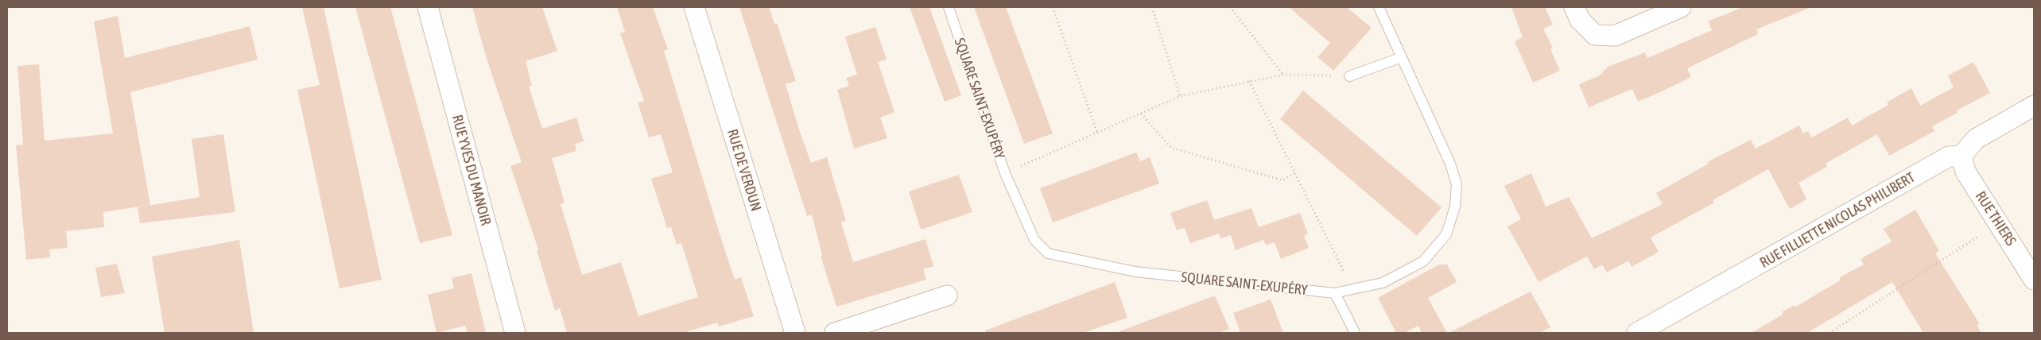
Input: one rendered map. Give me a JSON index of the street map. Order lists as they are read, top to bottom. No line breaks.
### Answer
{"streets":{"street":["RUE YVES DU MANOIR","RUE DE VERDUN","RUE THIERS","RUE FILLIETTE NICOLAS PHILIBERT"],"lane":["SQUARE SAINT-EXUPÉRY"]},"crossings":[["RUE THIERS","RUE FILLIETTE NICOLAS PHILIBERT"]]}
